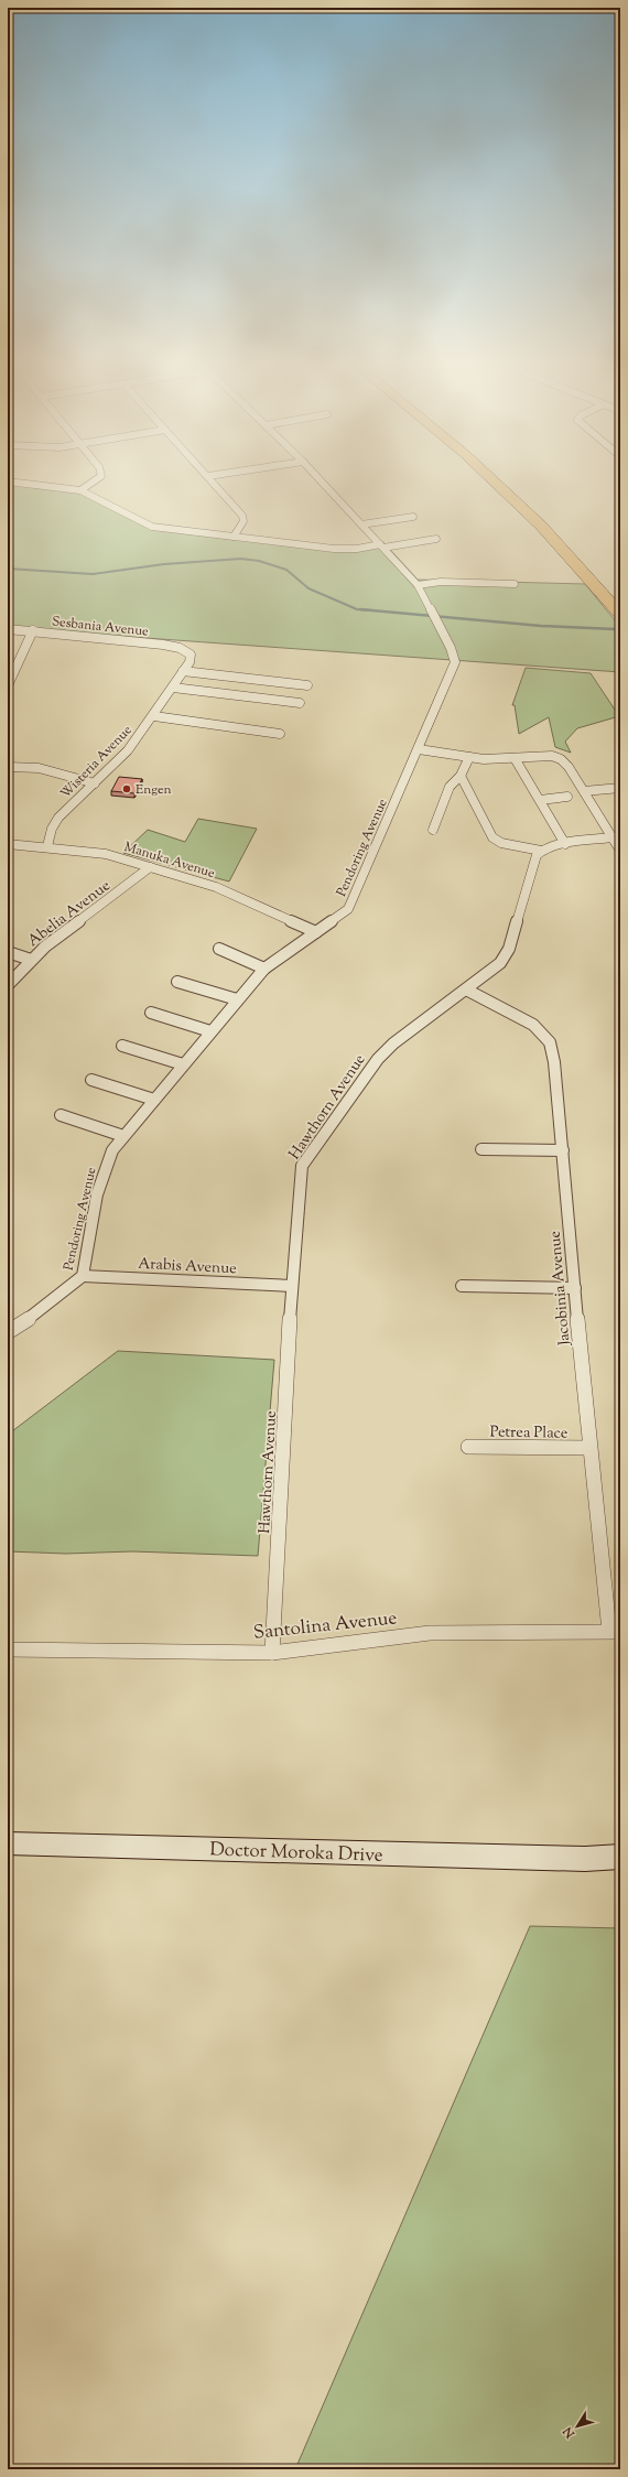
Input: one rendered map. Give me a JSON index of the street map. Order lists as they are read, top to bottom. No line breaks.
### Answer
{"streets":{"main road":["Doctor Moroka Drive"],"street":["Sesbania Avenue","Wisteria Avenue","Pendoring Avenue","Manuka Avenue","Abelia Avenue","Hawthorn Avenue","Arabis Avenue","Jacobinia Avenue","Petrea Place","Santolina Avenue"]},"crossings":[["Sesbania Avenue","Wisteria Avenue"],["Wisteria Avenue","Manuka Avenue"],["Pendoring Avenue","Manuka Avenue"],["Pendoring Avenue","Arabis Avenue"],["Manuka Avenue","Abelia Avenue"],["Hawthorn Avenue","Arabis Avenue"],["Hawthorn Avenue","Jacobinia Avenue"],["Hawthorn Avenue","Santolina Avenue"],["Jacobinia Avenue","Petrea Place"],["Jacobinia Avenue","Santolina Avenue"]],"places":["Engen"],"north":"bottom left"}
